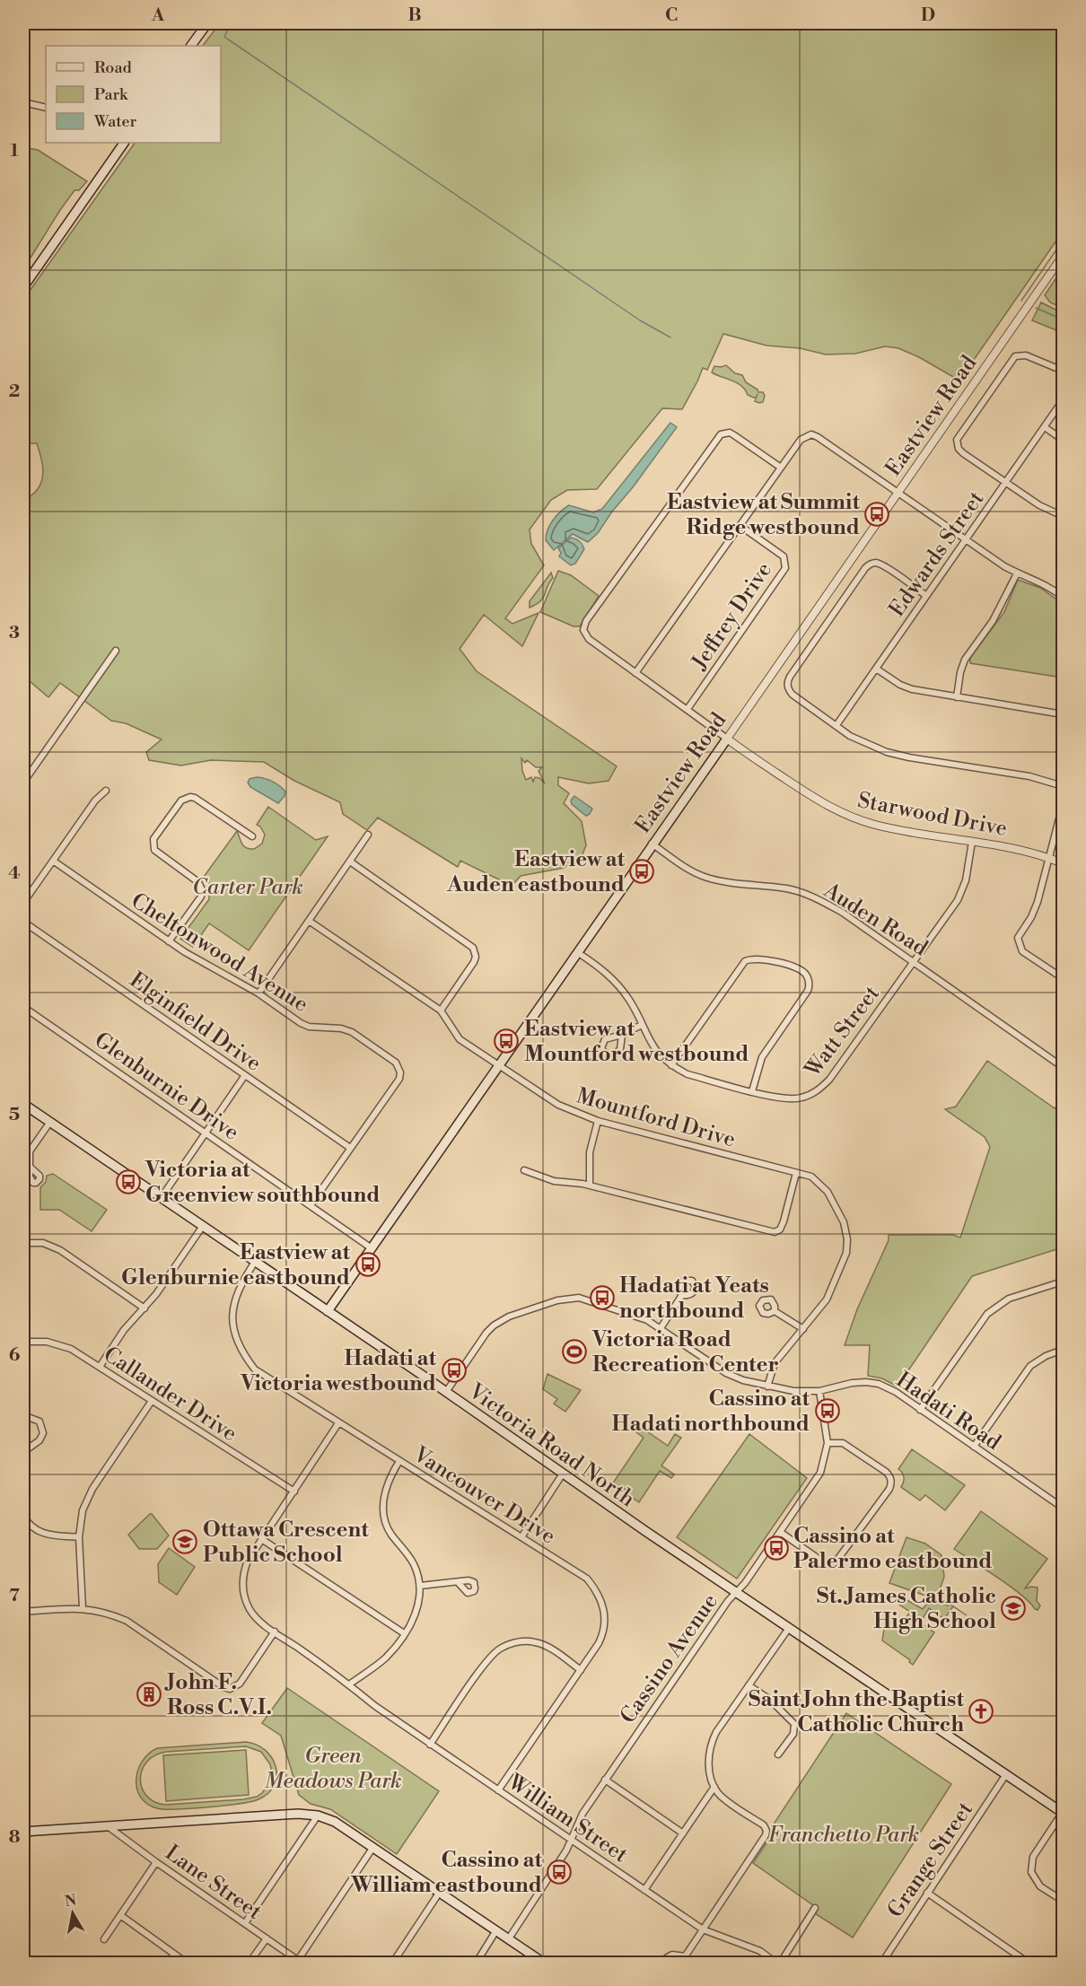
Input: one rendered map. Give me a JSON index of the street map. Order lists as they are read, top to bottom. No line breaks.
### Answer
{"streets":{"main road":["Eastview Road","Victoria Road North"],"street":["Edwards Street","Jeffrey Drive","Starwood Drive","Auden Road","Cheltonwood Avenue","Elginfield Drive","Watt Street","Glenburnie Drive","Mountford Drive","Callander Drive","Hadati Road","Vancouver Drive","Cassino Avenue","William Street","Grange Street","Lane Street"]},"crossings":[["Eastview Road","Starwood Drive"],["Eastview Road","Auden Road"],["Eastview Road","Watt Street"],["Eastview Road","Glenburnie Drive"],["Eastview Road","Mountford Drive"],["Eastview Road","Victoria Road North"],["Jeffrey Drive","Starwood Drive"],["Starwood Drive","Watt Street"],["Auden Road","Watt Street"],["Cheltonwood Avenue","Elginfield Drive"],["Cheltonwood Avenue","Glenburnie Drive"],["Mountford Drive","Hadati Road"],["Callander Drive","William Street"],["Hadati Road","Victoria Road North"],["Hadati Road","Cassino Avenue"],["Victoria Road North","Vancouver Drive"],["Victoria Road North","Cassino Avenue"],["Victoria Road North","Grange Street"],["Vancouver Drive","William Street"],["Cassino Avenue","William Street"]],"parks":["Carter Park","Green Meadows Park","Franchetto Park"],"places":{"bus stop":["Eastview at Summit Ridge westbound","Eastview at Auden eastbound","Eastview at Mountford westbound","Victoria at Greenview southbound","Eastview at Glenburnie eastbound","Hadati at Yeats northbound","Hadati at Victoria westbound","Cassino at Hadati northbound","Cassino at Palermo eastbound","Cassino at William eastbound"],"sports":["Victoria Road Recreation Center"],"school or university":["Ottawa Crescent Public School","St. James Catholic High School"],"building":["John F. Ross C.V.I."],"church":["Saint John the Baptist Catholic Church"]},"legend":["Road","Park","Water"],"north":"top","grid":{"columns":["A","B","C","D"],"rows":["1","2","3","4","5","6","7","8"]}}
